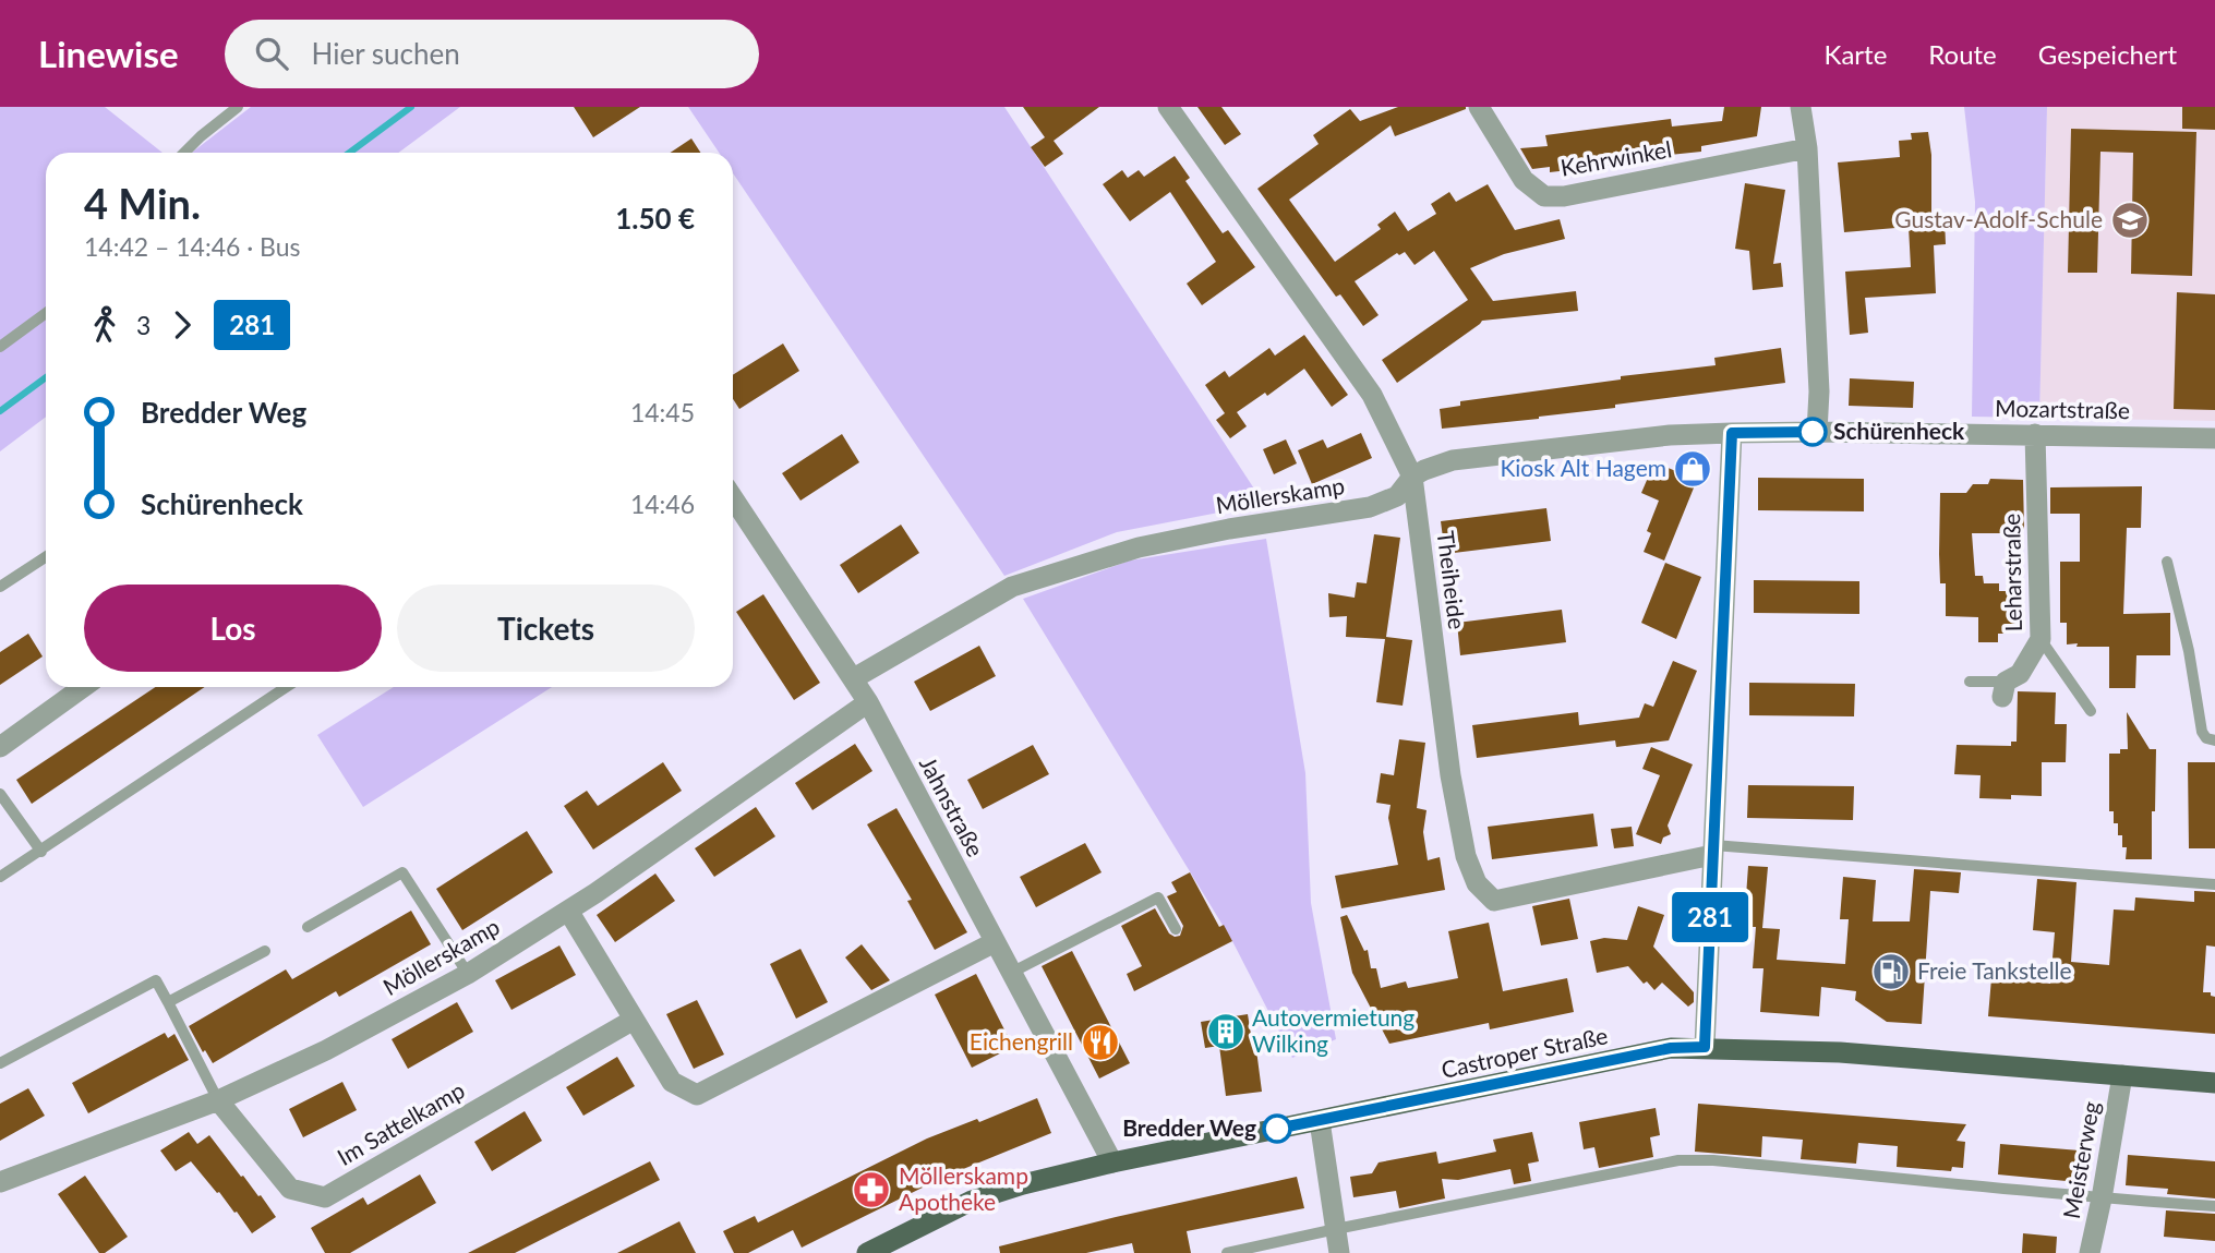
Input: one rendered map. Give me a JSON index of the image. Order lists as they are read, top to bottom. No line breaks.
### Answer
{"streets":{"main road":["Castroper Straße"],"street":["Kehrwinkel","Mozartstraße","Möllerskamp","Leharstraße","Theiheide","Jahnstraße","Im Sattelkamp","Meisterweg"]},"crossings":[["Mozartstraße","Leharstraße"],["Möllerskamp","Theiheide"],["Möllerskamp","Jahnstraße"],["Möllerskamp","Im Sattelkamp"],["Jahnstraße","Castroper Straße"],["Castroper Straße","Meisterweg"]],"places":{"school or university":["Gustav-Adolf-Schule"],"other":["Schürenheck","Bredder Weg"],"shop":["Kiosk Alt Hagem"],"fuel station":["Freie Tankstelle"],"building":["Autovermietung Wilking"],"restaurant":["Eichengrill"],"pharmacy":["Möllerskamp Apotheke"]},"lines":["bus line 281"],"page":{"header":"Linewise","search":"Hier suchen","nav":["Karte","Route","Gespeichert"],"on_map":"281","heading":["4 Min.","14:42 – 14:46 · Bus","1.50 €"],"legs":["3","281"],"list":[{"name":"Bredder Weg","value":"14:45"},{"name":"Schürenheck","value":"14:46"}],"buttons":["Los","Tickets"]}}
